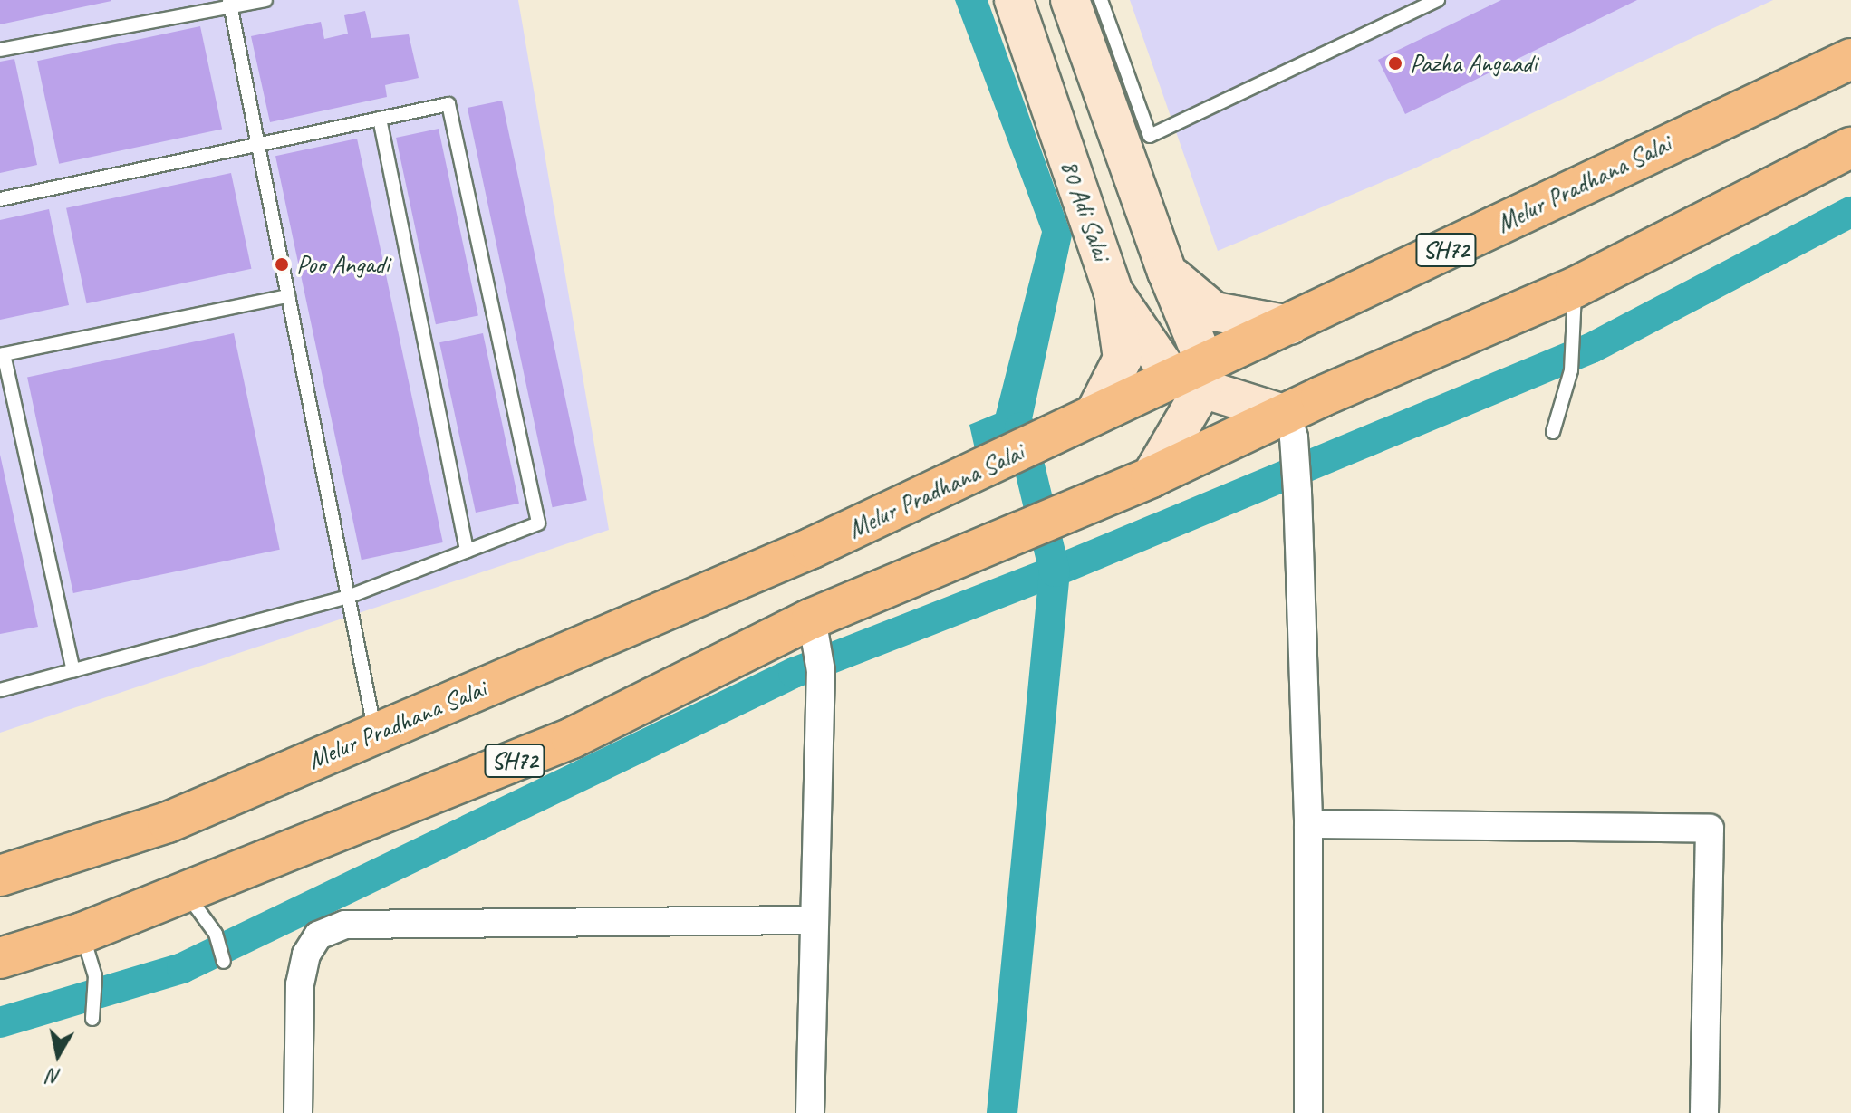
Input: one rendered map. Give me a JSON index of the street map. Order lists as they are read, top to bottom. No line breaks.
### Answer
{"streets":{"main road":["Melur Pradhana Salai","80 Adi Salai","SH72"]},"crossings":[["Melur Pradhana Salai","80 Adi Salai"]],"places":["Pazha Angaadi","Poo Angadi"],"north":"bottom"}
